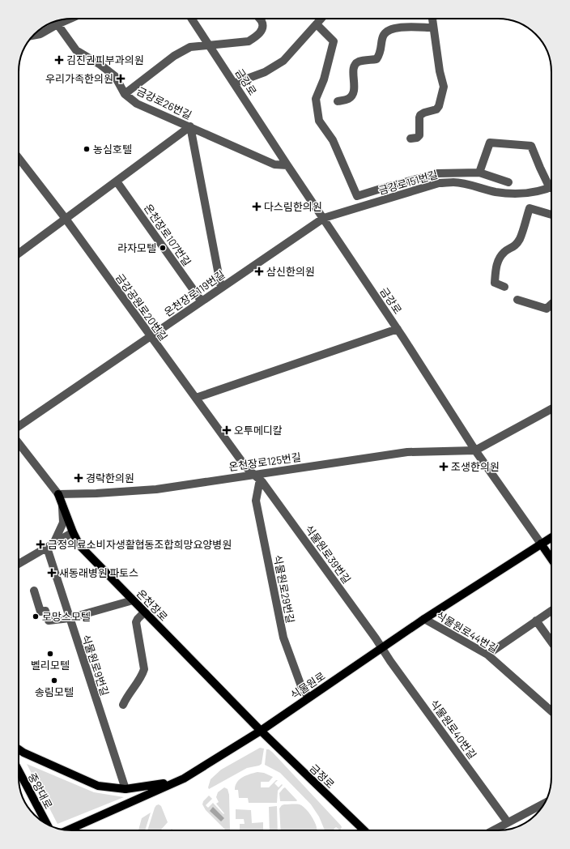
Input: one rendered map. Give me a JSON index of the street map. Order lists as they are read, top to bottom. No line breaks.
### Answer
{"streets":{"main road":["금강로","온천장로","식물원로","금정로","중앙대로"],"street":["금강로26번길","금강로151번길","온천장로107번길","온천장로119번길","금강공원로20번길","온천장로125번길","식물원로39번길","식물원로29번길","식물원로44번길","식물원로9번길","식물원로40번길"]},"crossings":[["금강로","금강로26번길"],["금강로","금강로151번길"],["금강로","온천장로119번길"],["금강로","온천장로125번길"],["금강로","식물원로"],["금강로151번길","온천장로119번길"],["온천장로107번길","온천장로119번길"],["온천장로119번길","금강공원로20번길"],["금강공원로20번길","온천장로125번길"],["금강공원로20번길","식물원로39번길"],["금강공원로20번길","식물원로29번길"],["온천장로125번길","식물원로39번길"],["온천장로125번길","식물원로29번길"],["온천장로125번길","온천장로"],["식물원로39번길","식물원로29번길"],["식물원로39번길","식물원로"],["식물원로39번길","식물원로40번길"],["식물원로29번길","식물원로"],["온천장로","식물원로"],["온천장로","금정로"],["식물원로44번길","식물원로"],["식물원로","식물원로40번길"],["식물원로","금정로"]],"places":{"health":["김진권피부과의원","우리가족한의원","다스림한의원","삼신한의원","오투메디칼","조생한의원","경락한의원","금정의료소비자생활협동조합희망요양병원","새동래병원 파토스"],"other":["농심호텔","라자모텔","로망스모텔","벨리모텔","송림모텔"]}}
